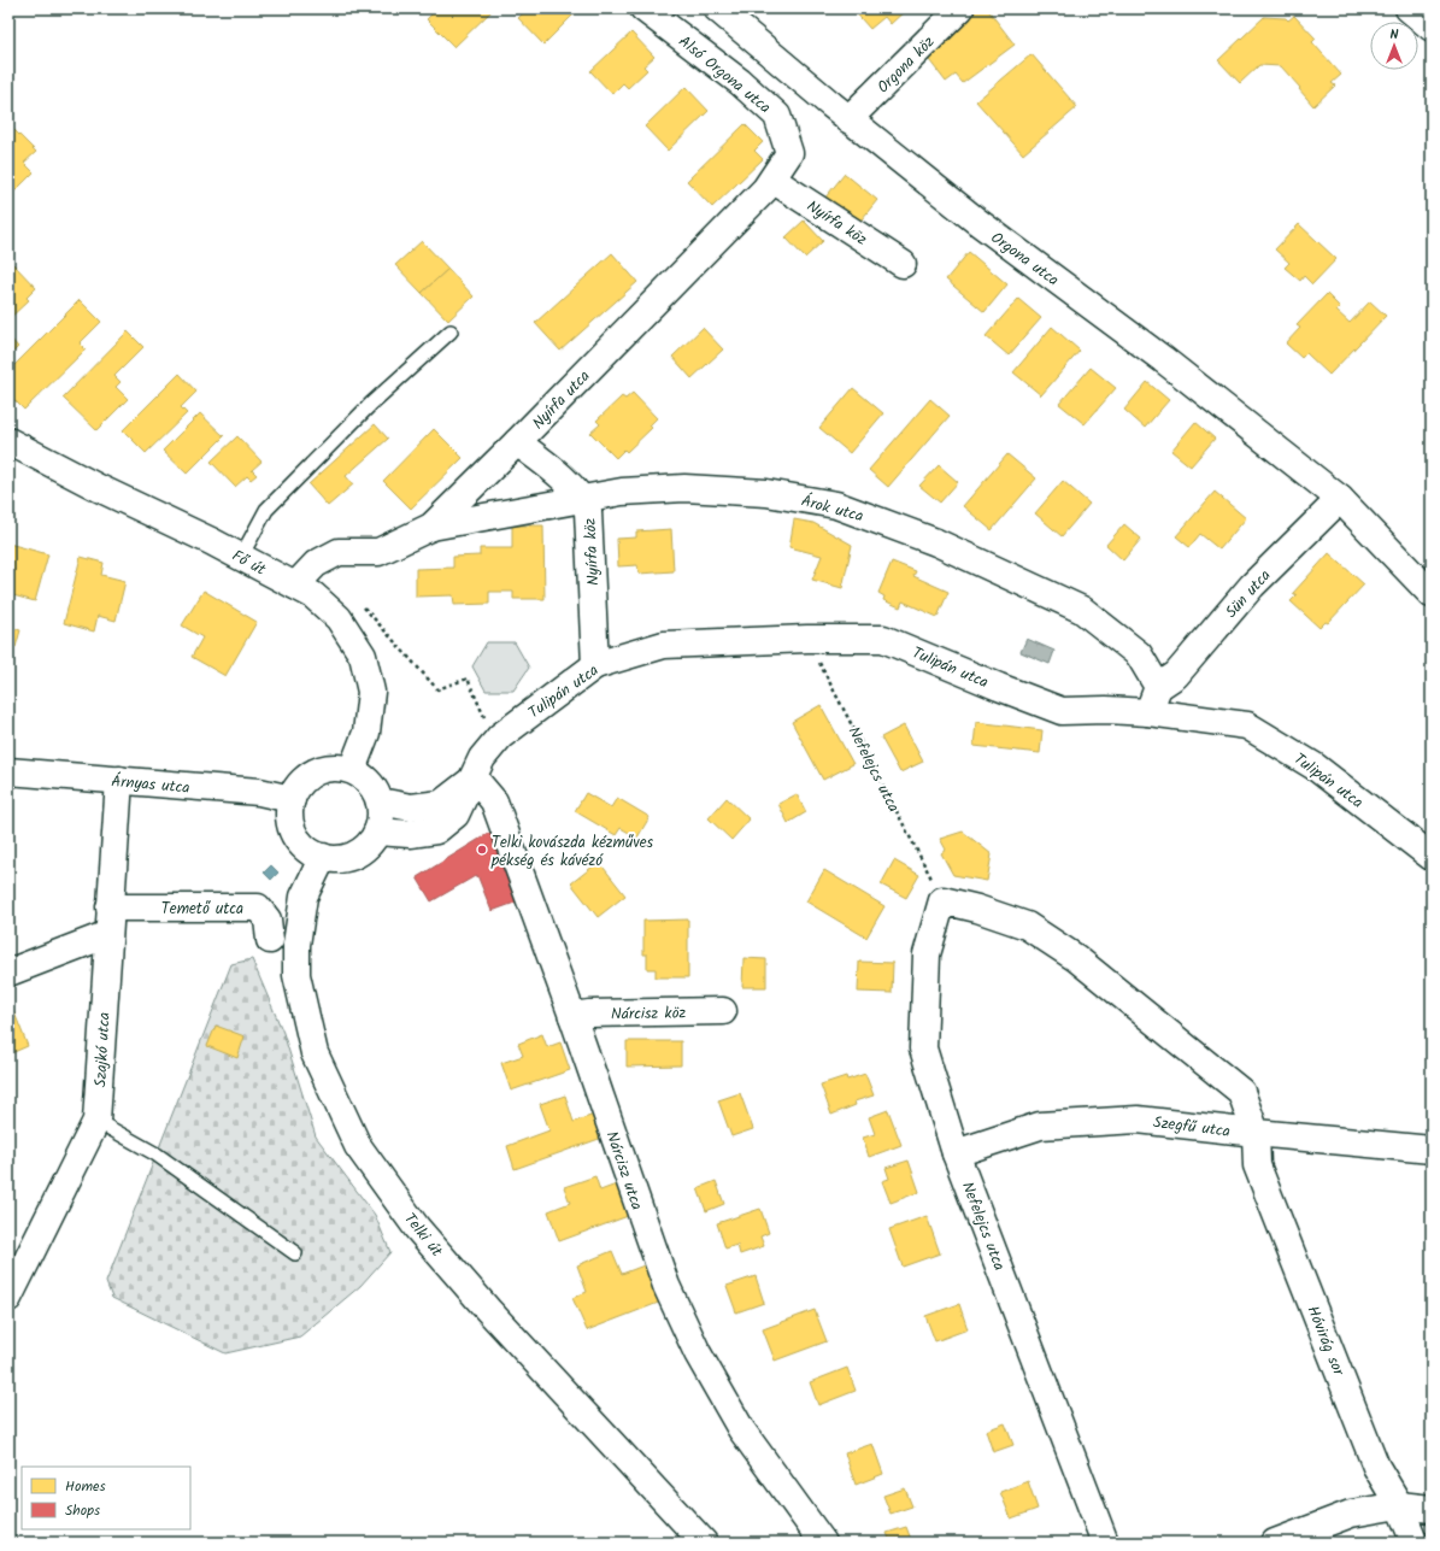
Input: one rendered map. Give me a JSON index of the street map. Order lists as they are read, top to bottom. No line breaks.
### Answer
{"streets":{"street":["Orgona köz","Alsó Orgona utca","Nyírfa köz","Orgona utca","Nyírfa utca","Árok utca","Fő út","Sün utca","Tulipán utca","Nefelejcs utca","Árnyas utca","Temető utca","Nárcisz köz","Szajkó utca","Szegfű utca","Nárcisz utca","Telki út","Hóvirág sor"]},"crossings":[["Orgona köz","Orgona utca"],["Alsó Orgona utca","Nyírfa utca"],["Nyírfa köz","Nyírfa utca"],["Nyírfa köz","Árok utca"],["Nyírfa köz","Tulipán utca"],["Orgona utca","Sün utca"],["Nyírfa utca","Árok utca"],["Nyírfa utca","Fő út"],["Árok utca","Sün utca"],["Fő út","Tulipán utca"],["Fő út","Árnyas utca"],["Fő út","Telki út"],["Tulipán utca","Nefelejcs utca"],["Tulipán utca","Árnyas utca"],["Tulipán utca","Nárcisz utca"],["Tulipán utca","Telki út"],["Nefelejcs utca","Szegfű utca"],["Árnyas utca","Szajkó utca"],["Árnyas utca","Telki út"],["Temető utca","Szajkó utca"],["Nárcisz köz","Nárcisz utca"],["Szegfű utca","Hóvirág sor"]],"places":["Telki kovászda kézműves pékség és kávézó"],"legend":["Homes","Shops"],"north":"top"}
